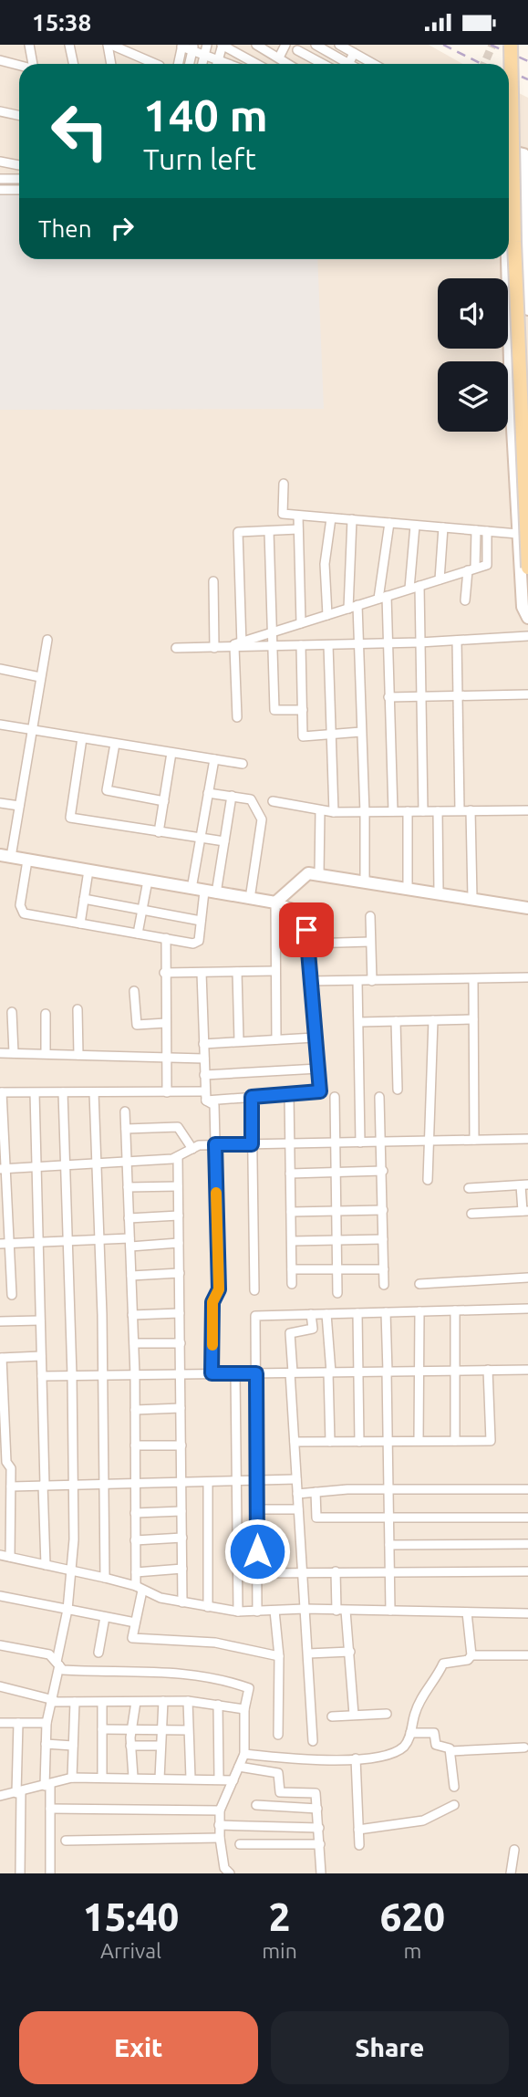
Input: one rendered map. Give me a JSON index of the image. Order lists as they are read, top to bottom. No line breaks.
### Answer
{"page":{"status":"15:38","turn":["140 m","Turn left"],"then":"Then","eta":["15:40","Arrival","2","min","620","m"],"buttons":["Exit","Share"]}}
